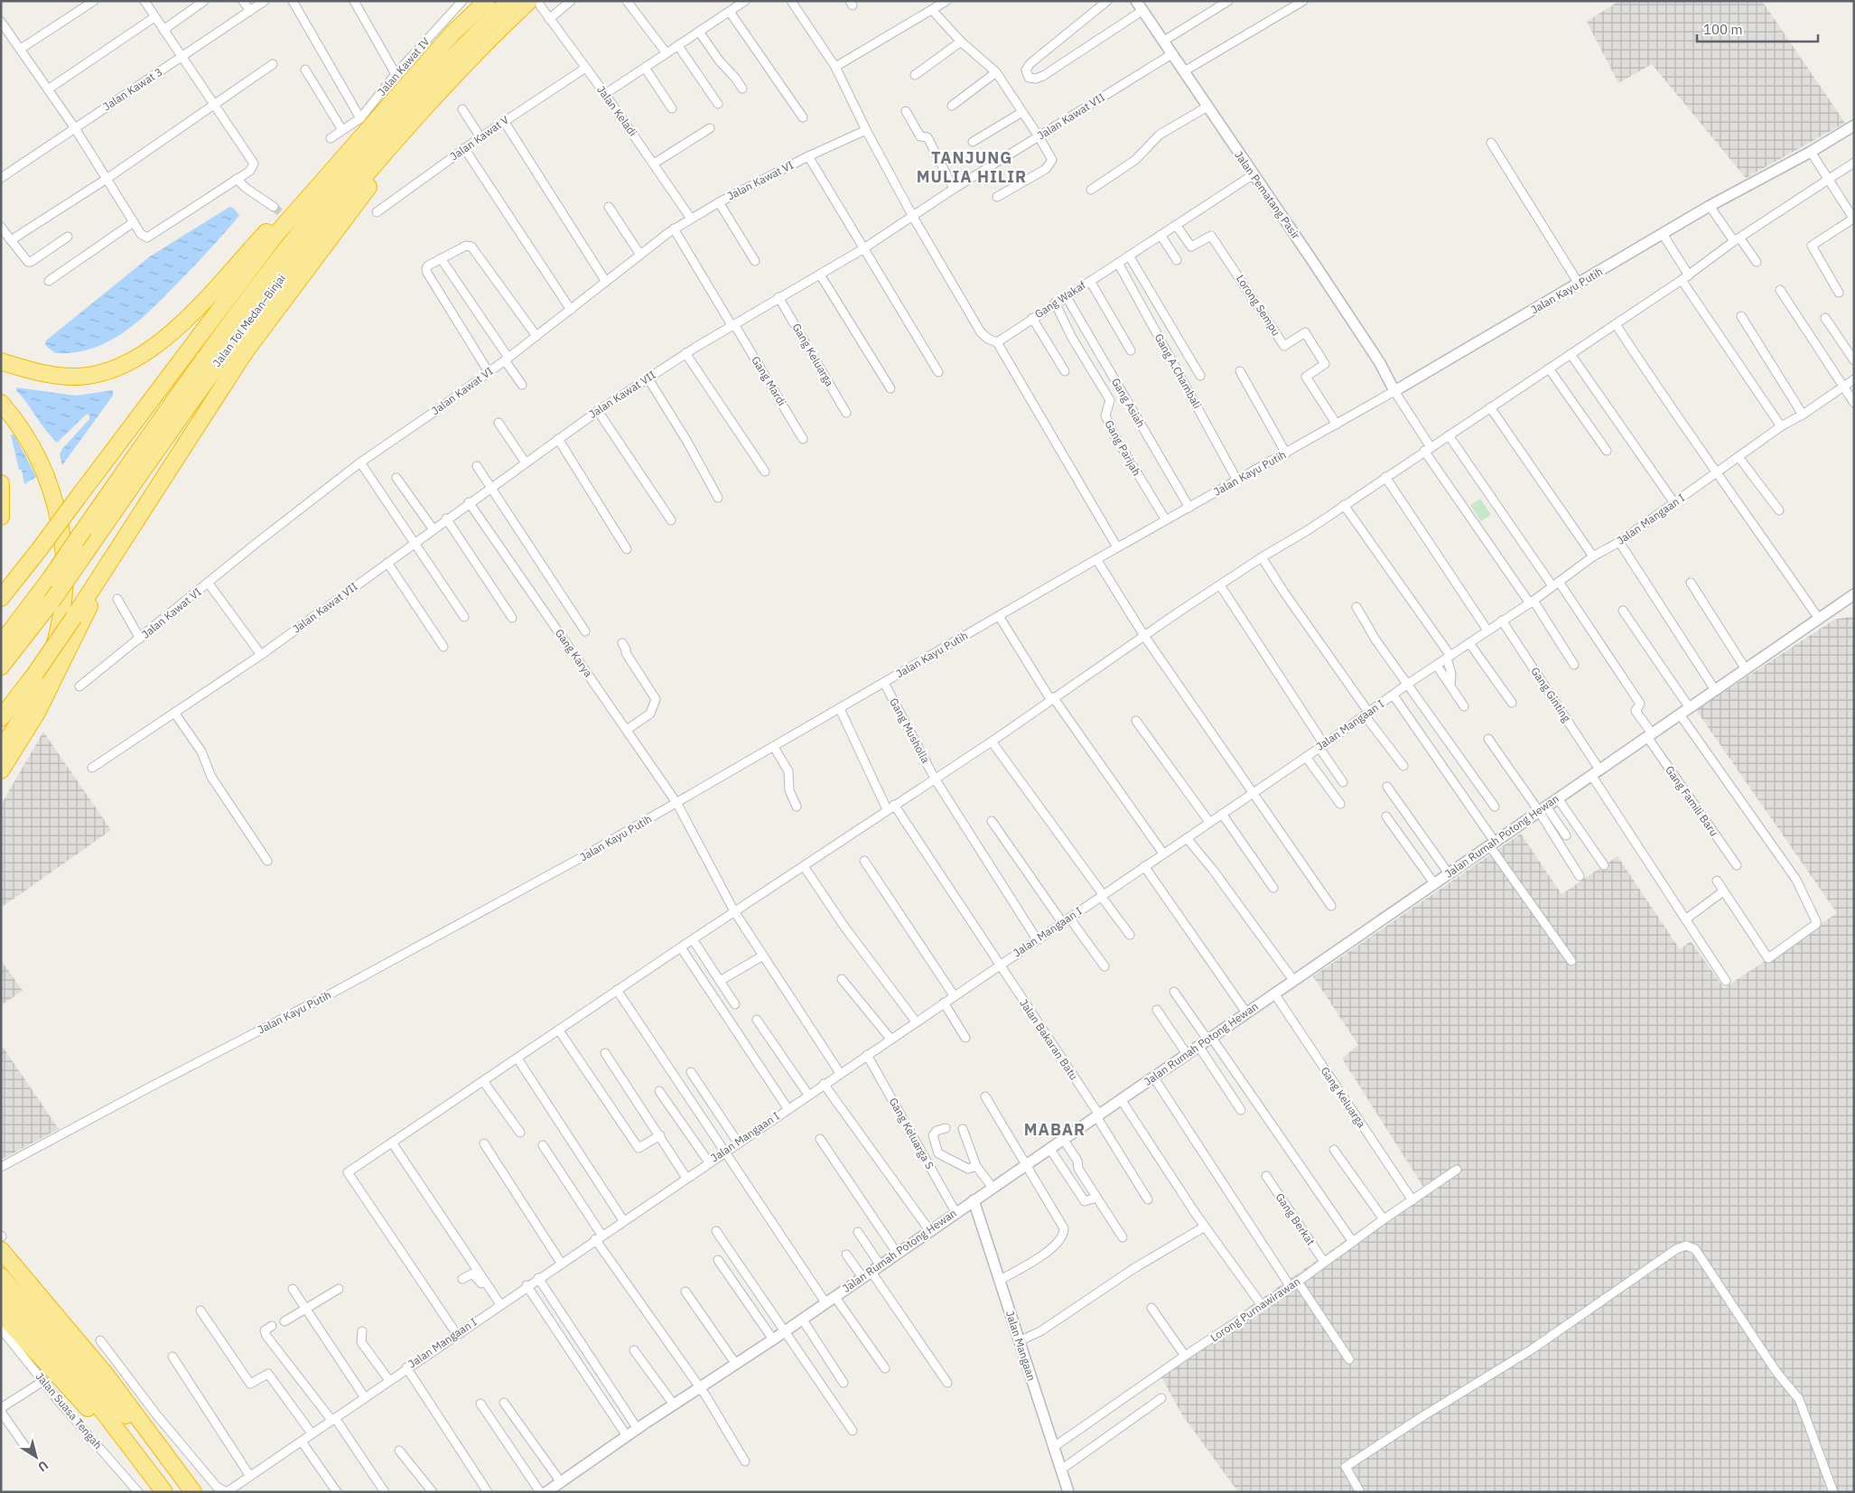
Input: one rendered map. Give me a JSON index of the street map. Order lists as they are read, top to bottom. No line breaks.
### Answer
{"streets":{"highway":["Jalan Tol Medan–Binjai"],"street":["Jalan Kawat IV","Jalan Kawat 3","Jalan Keladi","Jalan Kawat VII","Jalan Kawat V","Jalan Kawat VI","Jalan Pematang Pasir","Jalan Kayu Putih","Gang Wakaf","Lorong Sempu","Gang Keluarga","Gang A.Chambali","Gang Mardi","Gang Asiah","Gang Parijah","Jalan Mangaan I","Gang Karya","Gang Ginting","Gang Musholla","Gang Famili Baru","Jalan Rumah Potong Hewan","Jalan Bakaran Batu","Gang Keluarga S","Gang Berkat","Lorong Purnawirawan","Jalan Mangaan","Jalan Suasa Tengah"]},"crossings":[["Jalan Keladi","Jalan Kawat V"],["Jalan Keladi","Jalan Kawat VI"],["Jalan Keladi","Jalan Tol Medan–Binjai"],["Jalan Kawat VII","Jalan Pematang Pasir"],["Jalan Kawat VII","Gang Keluarga"],["Jalan Kawat VII","Gang Mardi"],["Jalan Kawat VII","Gang Karya"],["Jalan Kawat VI","Gang Mardi"],["Jalan Pematang Pasir","Jalan Kayu Putih"],["Jalan Pematang Pasir","Gang Wakaf"],["Jalan Kayu Putih","Lorong Sempu"],["Jalan Kayu Putih","Gang A.Chambali"],["Jalan Kayu Putih","Gang Asiah"],["Jalan Kayu Putih","Gang Parijah"],["Jalan Kayu Putih","Gang Karya"],["Jalan Kayu Putih","Gang Musholla"],["Jalan Kayu Putih","Jalan Bakaran Batu"],["Gang Wakaf","Lorong Sempu"],["Gang Wakaf","Gang A.Chambali"],["Gang Wakaf","Gang Parijah"],["Gang Keluarga","Jalan Rumah Potong Hewan"],["Gang Keluarga","Lorong Purnawirawan"],["Jalan Mangaan I","Gang Karya"],["Jalan Mangaan I","Gang Ginting"],["Jalan Mangaan I","Gang Musholla"],["Jalan Mangaan I","Gang Famili Baru"],["Jalan Mangaan I","Jalan Bakaran Batu"],["Jalan Mangaan I","Gang Keluarga S"],["Gang Ginting","Jalan Rumah Potong Hewan"],["Gang Famili Baru","Jalan Rumah Potong Hewan"],["Jalan Rumah Potong Hewan","Jalan Bakaran Batu"],["Jalan Rumah Potong Hewan","Gang Keluarga S"],["Jalan Rumah Potong Hewan","Jalan Mangaan"],["Gang Berkat","Lorong Purnawirawan"],["Lorong Purnawirawan","Jalan Mangaan"]],"districts":["TANJUNG MULIA HILIR","MABAR"],"scale_bar":"100 m","north":"bottom right"}
